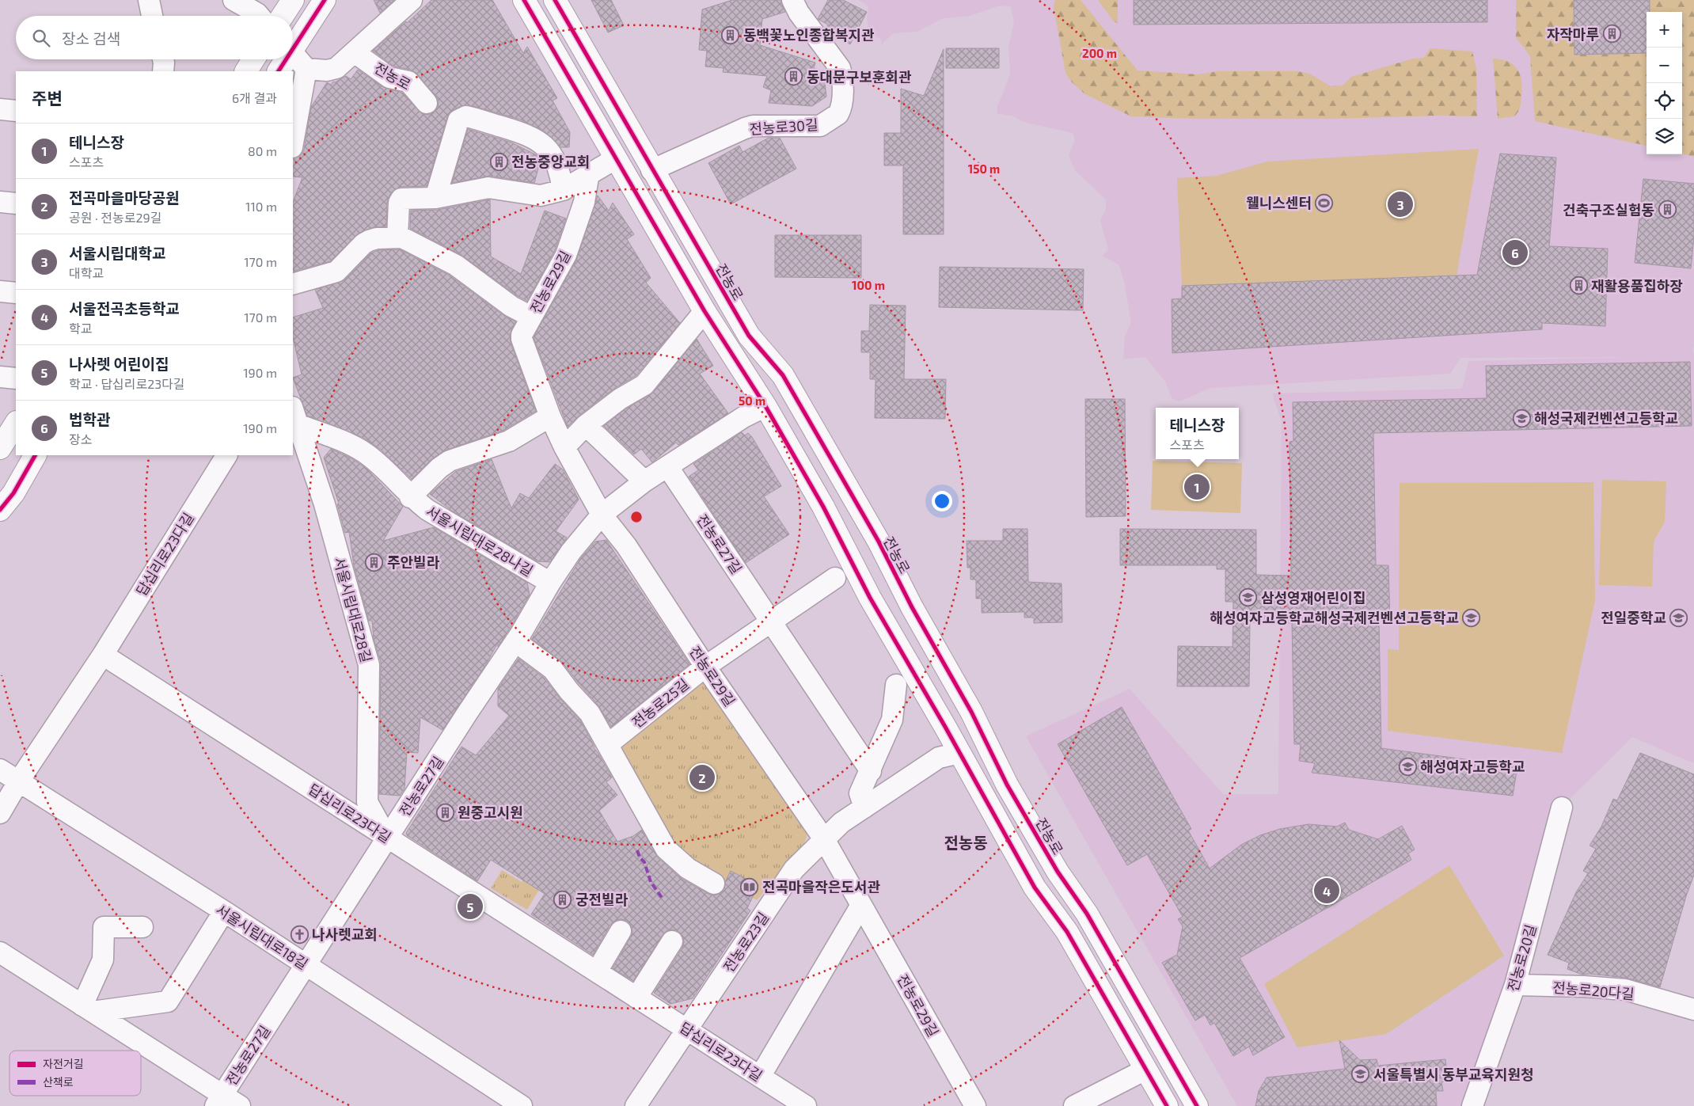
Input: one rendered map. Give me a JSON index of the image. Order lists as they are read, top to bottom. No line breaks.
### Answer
{"streets":{"main road":["전농로"],"street":["전농로30길","전농로29길","서울시립대로28나길","전농로27길","답십리로23다길","서울시립대로28길","전농로25길","서울시립대로18길","전농로23길","전농로20길","전농로20다길"]},"crossings":[["전농로","전농로30길"],["전농로29길","서울시립대로28나길"],["전농로29길","전농로27길"],["전농로29길","전농로25길"],["전농로29길","전농로23길"],["서울시립대로28나길","전농로27길"],["서울시립대로28나길","서울시립대로28길"],["전농로27길","답십리로23다길"],["전농로27길","서울시립대로28길"],["전농로27길","전농로25길"],["전농로27길","서울시립대로18길"],["답십리로23다길","서울시립대로28길"],["답십리로23다길","서울시립대로18길"],["답십리로23다길","전농로23길"],["전농로20길","전농로20다길"]],"districts":["전농동"],"places":{"building":["자작마루","동백꽃노인종합복지관","동대문구보훈회관","전농중앙교회","건축구조실험동","재활용품집하장","주안빌라","원중고시원","궁전빌라"],"sports":["웰니스센터"],"school or university":["해성국제컨벤션고등학교","삼성영재어린이집","해성여자고등학교해성국제컨벤션고등학교","전일중학교","해성여자고등학교","서울특별시 동부교육지원청"],"library":["전곡마을작은도서관"],"church":["나사렛교회"]},"legend":["자전거길","산책로"],"page":{"map_buttons":["+","−"],"search":"장소 검색","heading":["주변","6개 결과"],"list":[{"mark":"1","name":"테니스장","note":"스포츠","value":"80 m"},{"mark":"2","name":"전곡마을마당공원","note":"공원 · 전농로29길","value":"110 m"},{"mark":"3","name":"서울시립대학교","note":"대학교","value":"170 m"},{"mark":"4","name":"서울전곡초등학교","note":"학교","value":"170 m"},{"mark":"5","name":"나사렛 어린이집","note":"학교 · 답십리로23다길","value":"190 m"},{"mark":"6","name":"법학관","note":"장소","value":"190 m"}],"pins":["3","6","1","2","4","5"],"popup":["테니스장","스포츠"]},"rings":["200 m","150 m","100 m","50 m"]}
